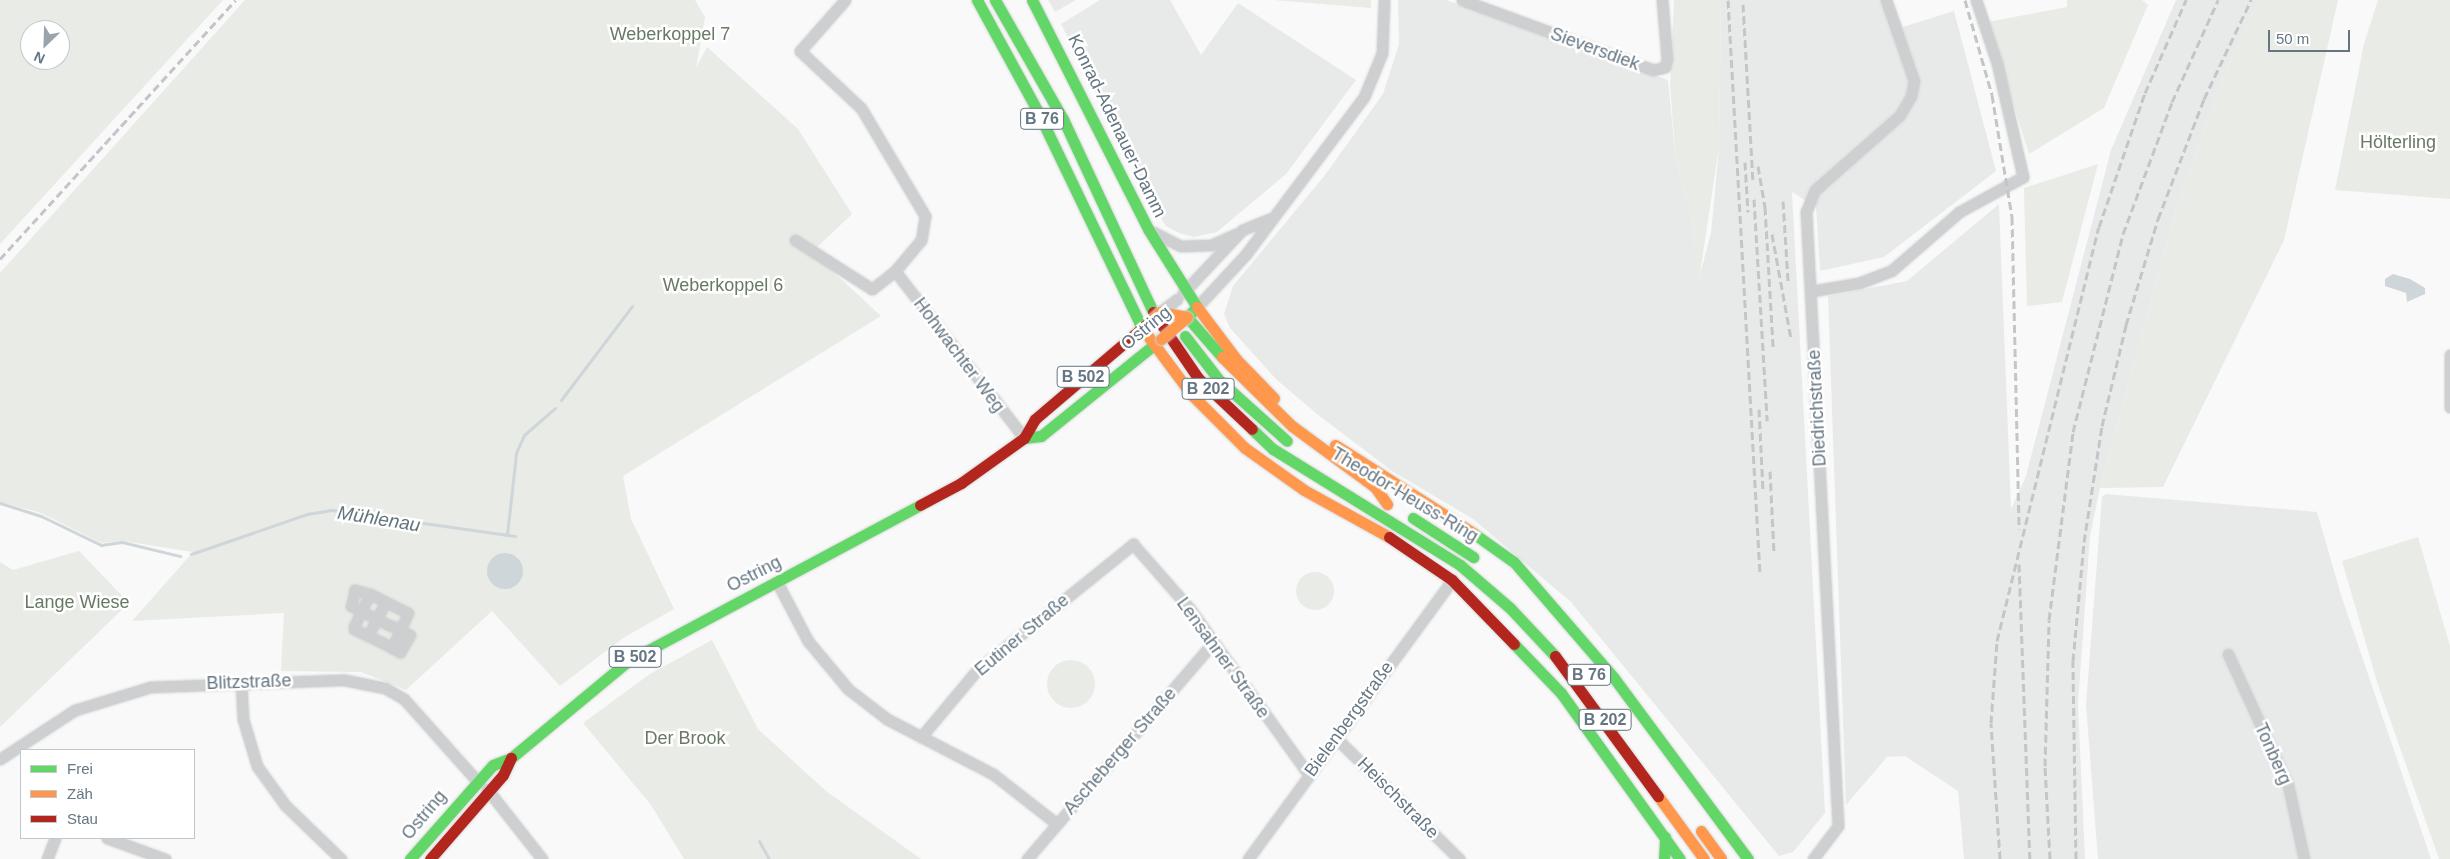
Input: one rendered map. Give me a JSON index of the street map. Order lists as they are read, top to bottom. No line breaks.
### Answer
{"streets":{"main road":["B 76","Konrad-Adenauer-Damm","Ostring","B 502","B 202","Theodor-Heuss-Ring"],"street":["Sieversdiek","Hohwachter Weg","Diedrichstraße","Eutiner Straße","Lensahner Straße","Blitzstraße","Bielenbergstraße","Ascheberger Straße","Tonberg","Heischstraße"]},"crossings":[["B 76","Ostring"],["B 76","Theodor-Heuss-Ring"],["Konrad-Adenauer-Damm","Ostring"],["Konrad-Adenauer-Damm","Theodor-Heuss-Ring"],["Ostring","Hohwachter Weg"],["Ostring","Theodor-Heuss-Ring"],["Ostring","Blitzstraße"],["Eutiner Straße","Lensahner Straße"],["Lensahner Straße","Bielenbergstraße"],["Lensahner Straße","Ascheberger Straße"],["Bielenbergstraße","Heischstraße"]],"water":["Mühlenau"],"parks":["Weberkoppel 7","Hölterling","Weberkoppel 6","Lange Wiese","Der Brook"],"legend":["Frei","Zäh","Stau"],"scale_bar":"50 m","north":"bottom left"}
